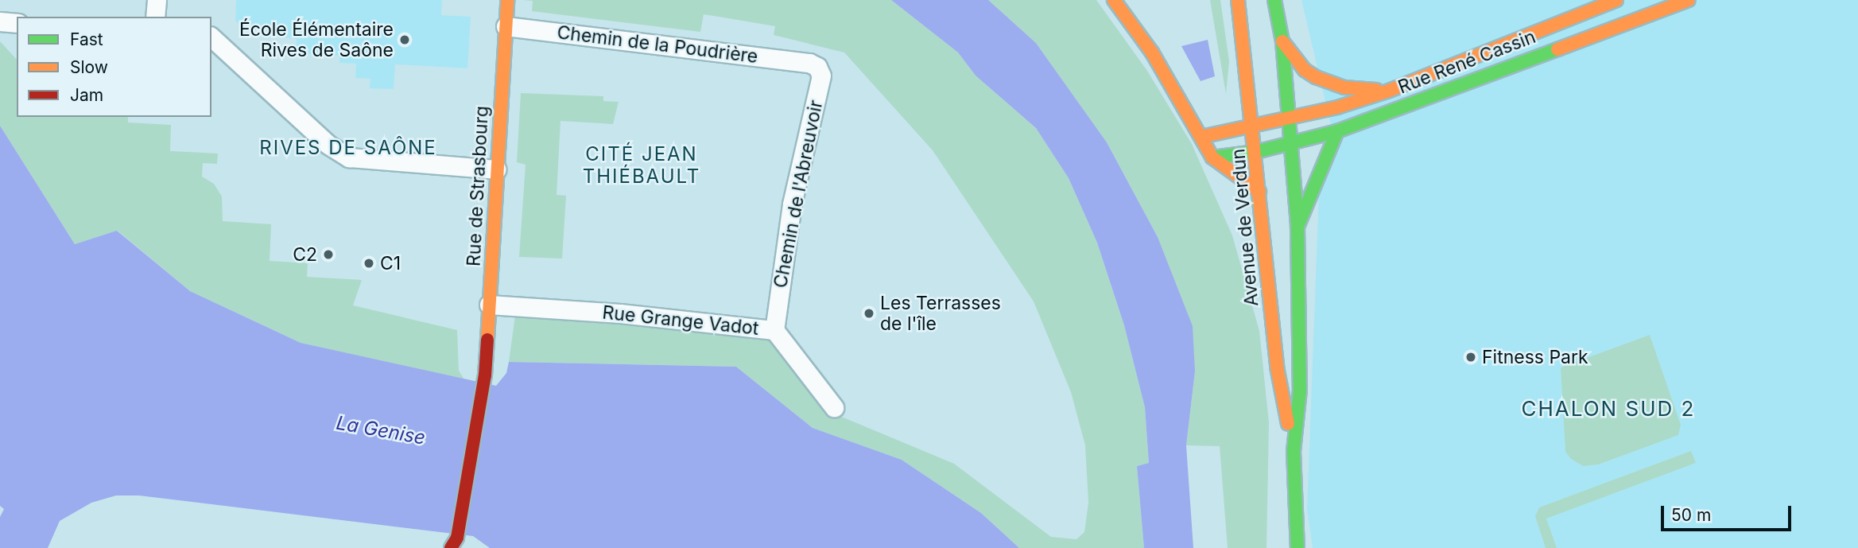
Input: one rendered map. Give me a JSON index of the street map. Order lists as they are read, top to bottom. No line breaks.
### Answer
{"streets":{"main road":["Rue René Cassin","Rue de Strasbourg","Avenue de Verdun"],"street":["Chemin de la Poudrière","Chemin de l'Abreuvoir","Rue Grange Vadot"]},"crossings":[["Chemin de la Poudrière","Rue de Strasbourg"],["Chemin de la Poudrière","Chemin de l'Abreuvoir"],["Rue René Cassin","Avenue de Verdun"],["Rue de Strasbourg","Rue Grange Vadot"],["Chemin de l'Abreuvoir","Rue Grange Vadot"]],"districts":["RIVES DE SAÔNE","CITÉ JEAN THIÉBAULT","CHALON SUD 2"],"water":["La Genise"],"places":["École Élémentaire Rives de Saône","C2","C1","Les Terrasses de l'île","Fitness Park"],"legend":["Fast","Slow","Jam"],"scale_bar":"50 m"}
